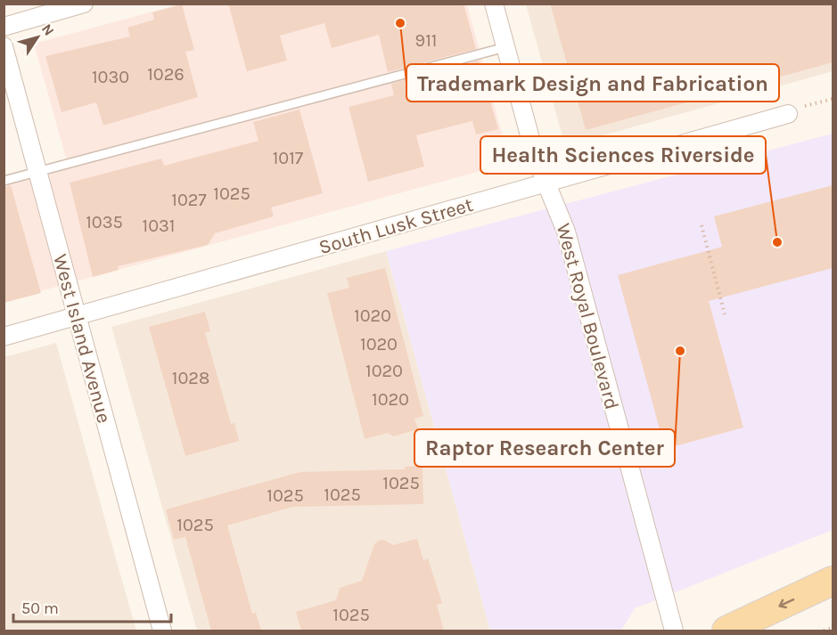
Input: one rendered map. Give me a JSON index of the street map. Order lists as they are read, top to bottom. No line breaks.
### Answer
{"streets":{"street":["South Lusk Street","West Royal Boulevard","West Island Avenue"]},"crossings":[["South Lusk Street","West Royal Boulevard"],["South Lusk Street","West Island Avenue"]],"places":["Trademark Design and Fabrication","Health Sciences Riverside","Raptor Research Center"],"house_numbers":["911","1026","1030","1017","1025","1027","1035","1031","1020","1020","1020","1028","1020","1025","1025","1025","1025","1025"],"scale_bar":"50 m","north":"top right"}
